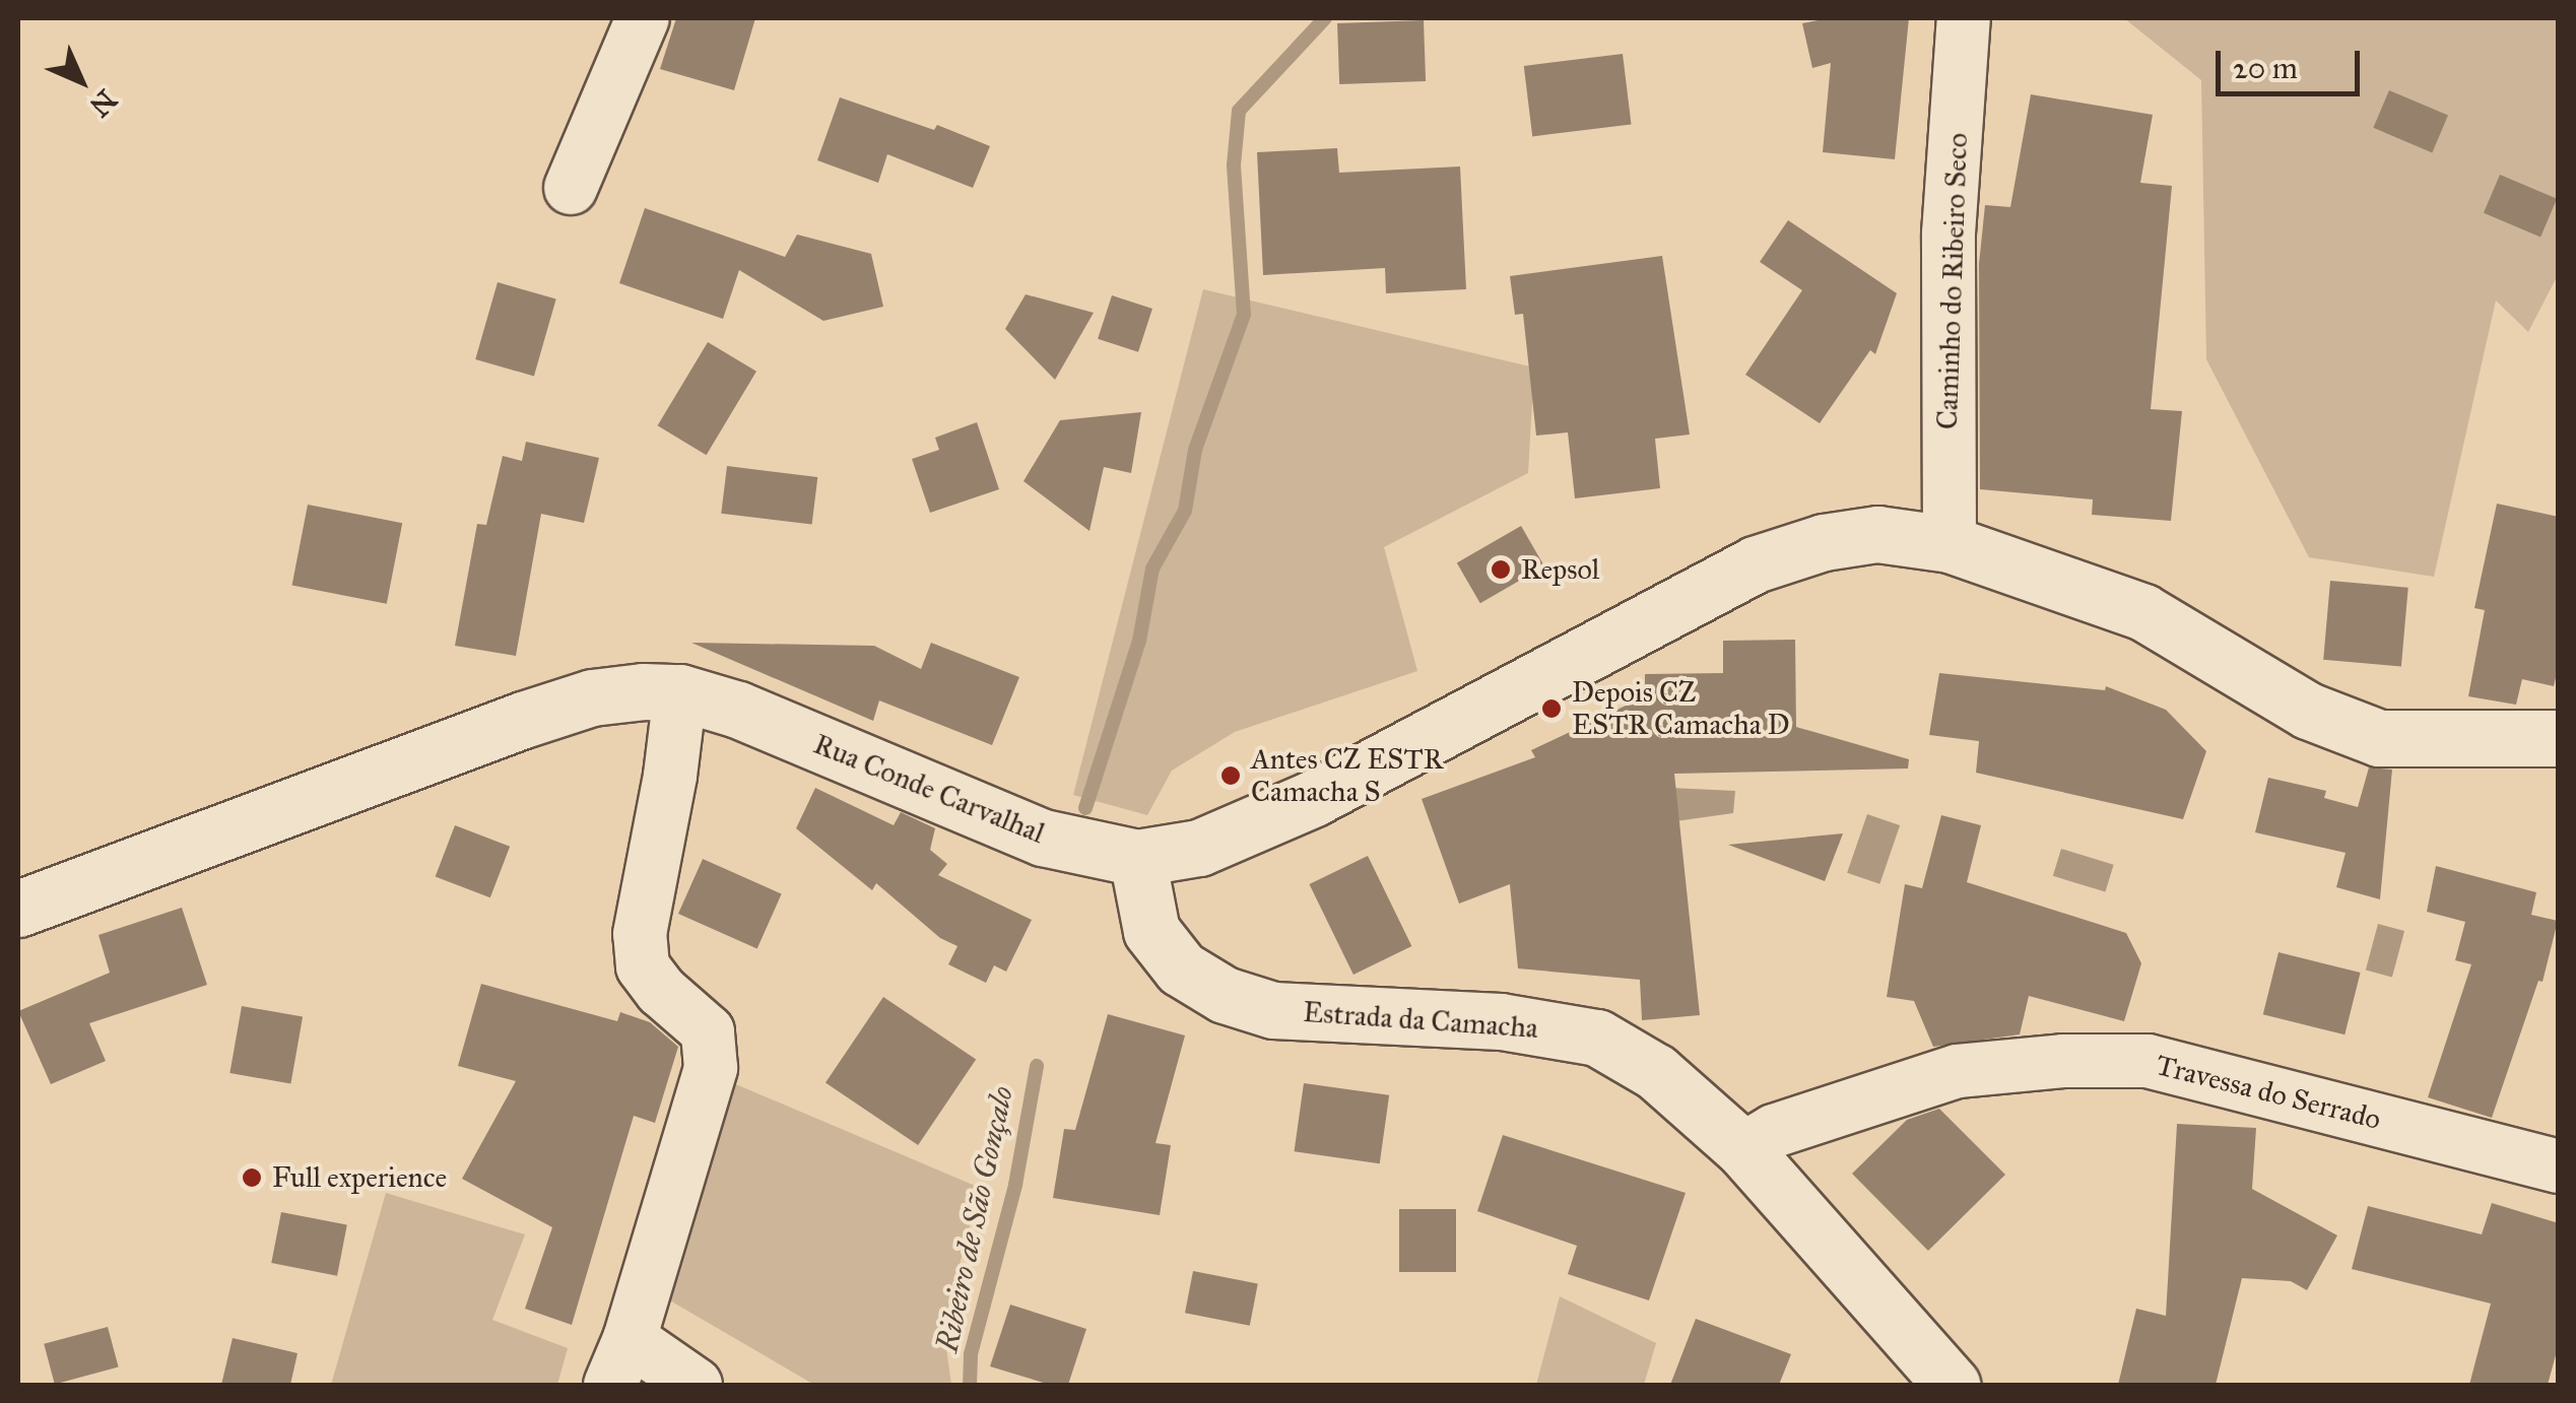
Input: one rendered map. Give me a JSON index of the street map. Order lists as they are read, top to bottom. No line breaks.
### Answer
{"streets":{"main road":["Rua Conde Carvalhal","Estrada da Camacha"],"street":["Caminho do Ribeiro Seco","Travessa do Serrado"]},"crossings":[["Caminho do Ribeiro Seco","Rua Conde Carvalhal"],["Rua Conde Carvalhal","Estrada da Camacha"],["Estrada da Camacha","Travessa do Serrado"]],"water":["Ribeiro de São Gonçalo"],"places":["Repsol","Depois CZ ESTR Camacha D","Antes CZ ESTR Camacha S","Full experience"],"scale_bar":"20 m","north":"bottom right"}
